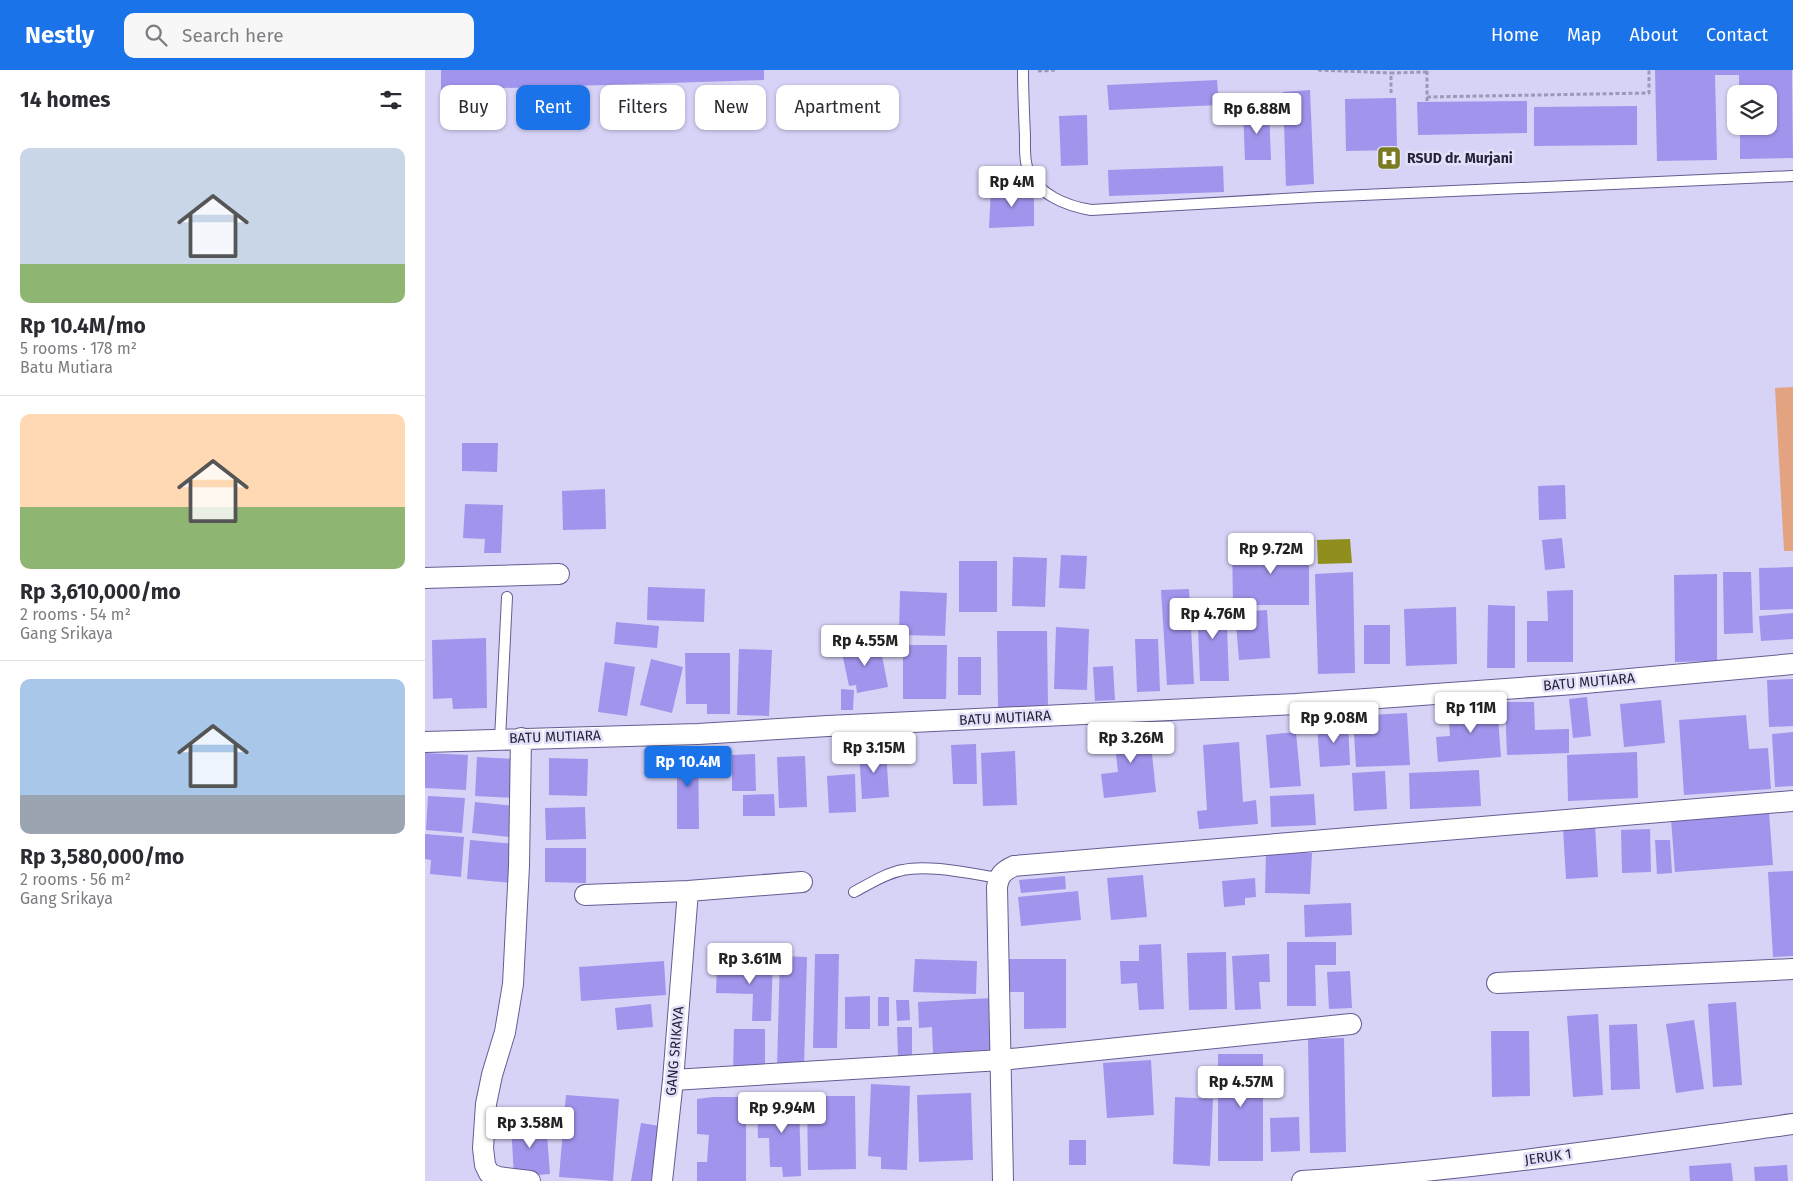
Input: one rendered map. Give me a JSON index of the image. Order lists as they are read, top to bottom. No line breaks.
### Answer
{"streets":{"street":["BATU MUTIARA","GANG SRIKAYA","JERUK 1"]},"places":{"hospital":["RSUD dr. Murjani"]},"page":{"header":"Nestly","search":"Search here","nav":["Home","Map","About","Contact"],"heading":"14 homes","chip":["Buy","Rent","Filters","New","Apartment"],"price":["Rp 6.88M","Rp 4M","Rp 9.72M","Rp 4.76M","Rp 4.55M","Rp 11M","Rp 9.08M","Rp 3.26M","Rp 3.15M","Rp 10.4M","Rp 3.61M","Rp 4.57M","Rp 9.94M","Rp 3.58M"],"list":[{"name":"Rp 10.4M/mo","note":"5 rooms · 178 m² · Batu Mutiara"},{"name":"Rp 3,610,000/mo","note":"2 rooms · 54 m² · Gang Srikaya"},{"name":"Rp 3,580,000/mo","note":"2 rooms · 56 m² · Gang Srikaya"}]}}
